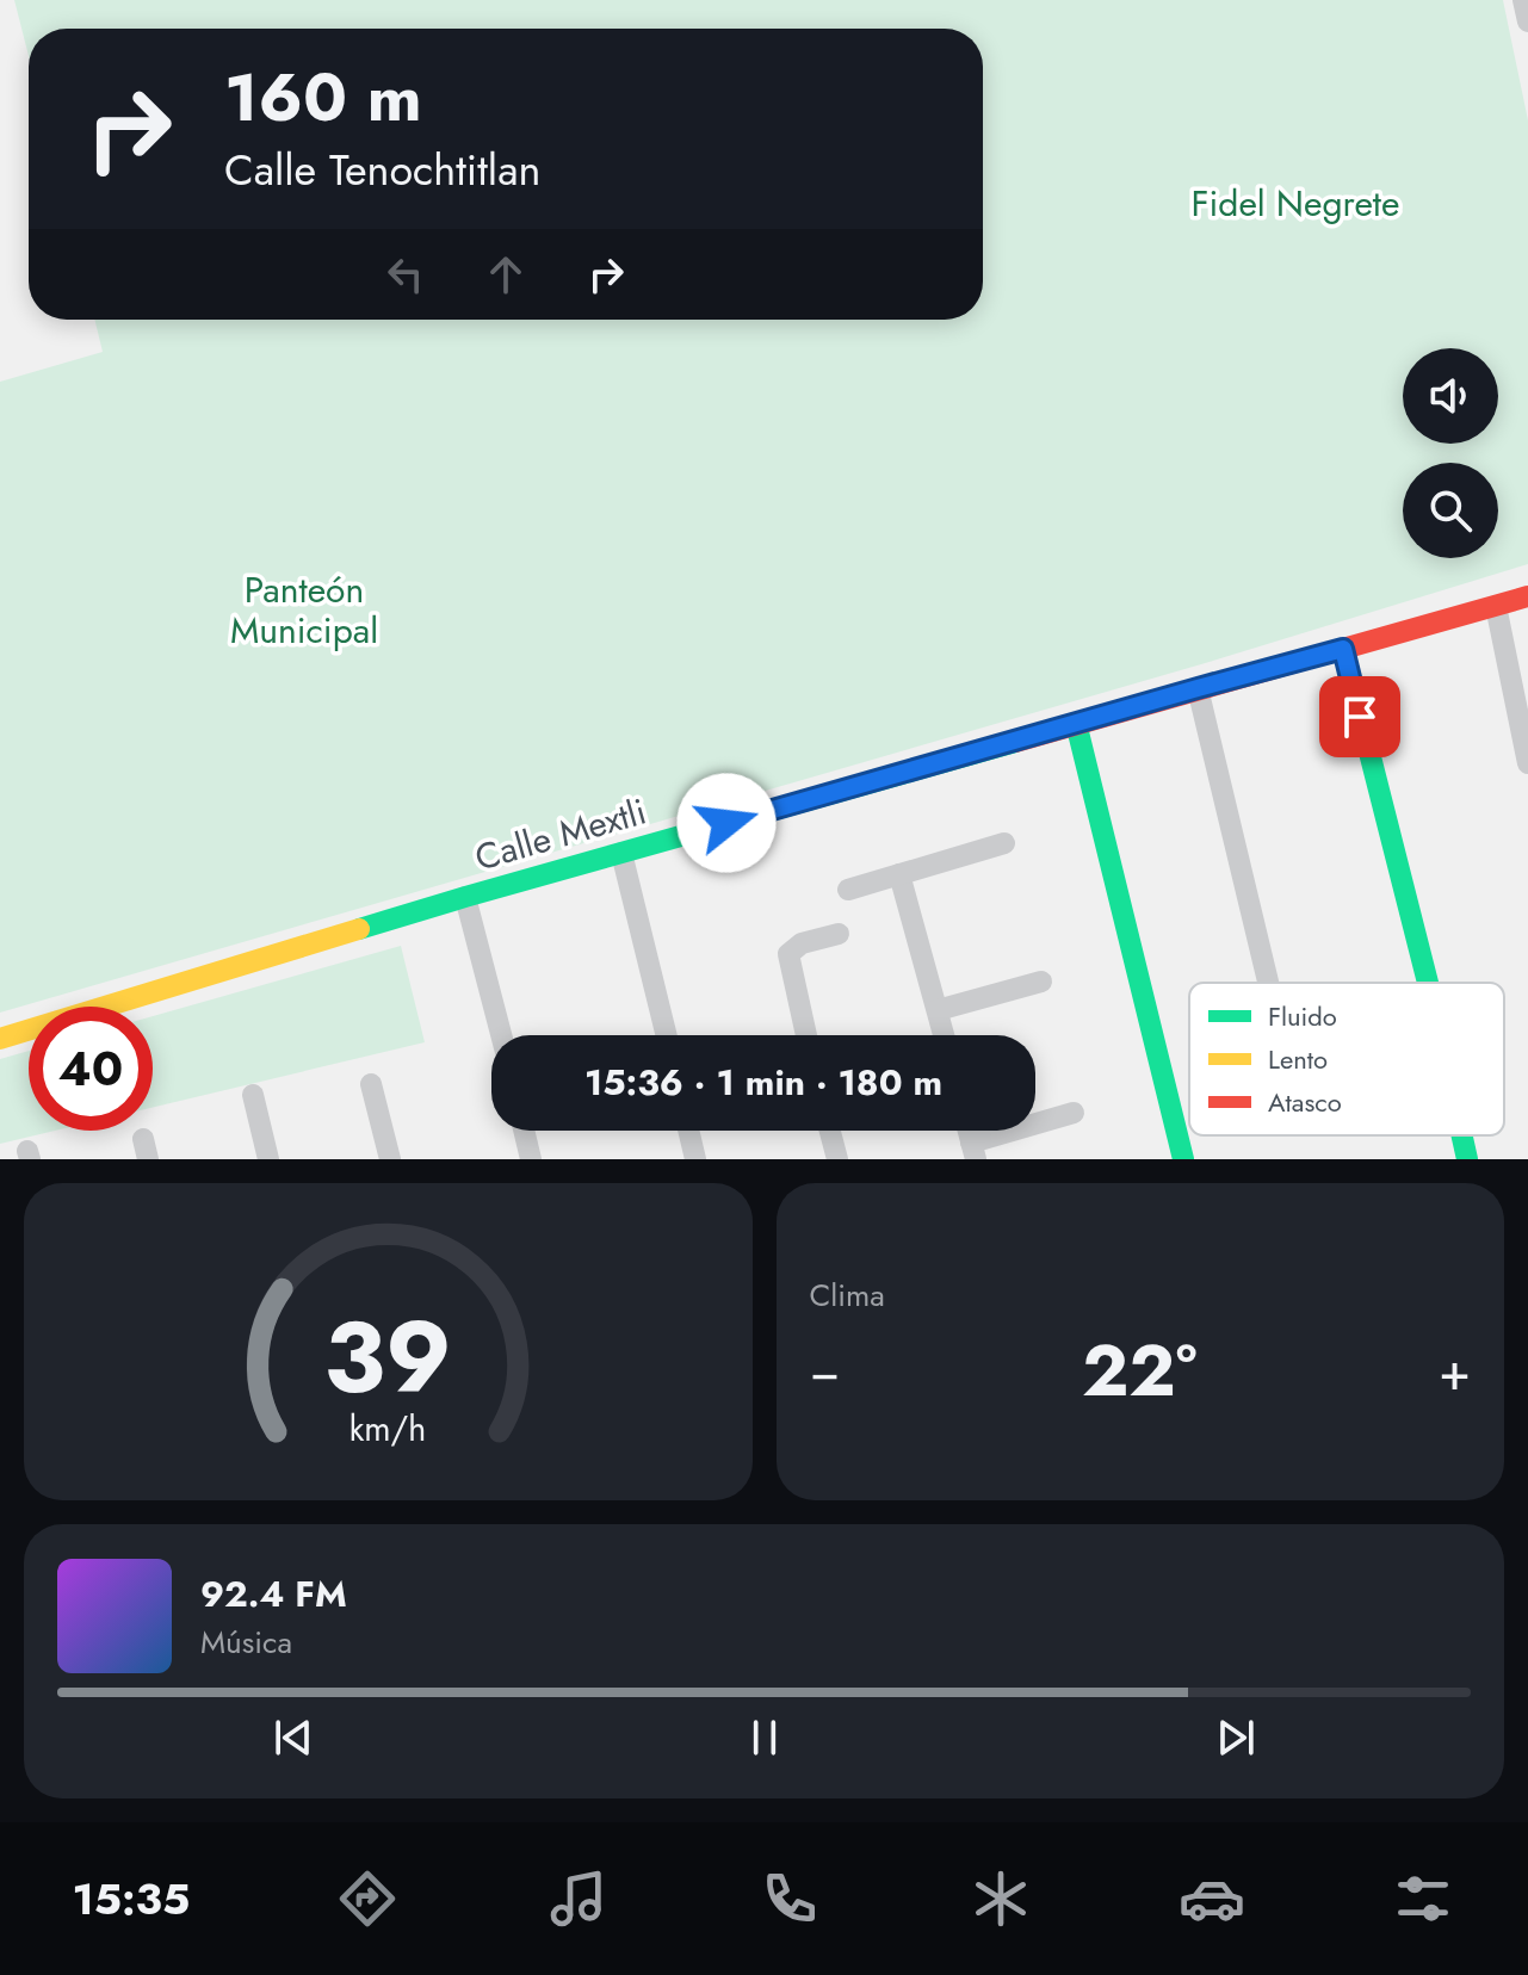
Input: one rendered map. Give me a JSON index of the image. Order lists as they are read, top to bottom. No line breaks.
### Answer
{"streets":{"street":["Calle Mextli"]},"parks":["Fidel Negrete","Panteón Municipal"],"legend":["Fluido","Lento","Atasco"],"page":{"turn":["160 m","Calle Tenochtitlan"],"limit":"40","trip":"15:36 · 1 min · 180 m","tile":"Clima","heat":["−","22°","+"],"song":["92.4 FM","Música"],"tabs":"15:35","gauge":["39","km/h"]}}
